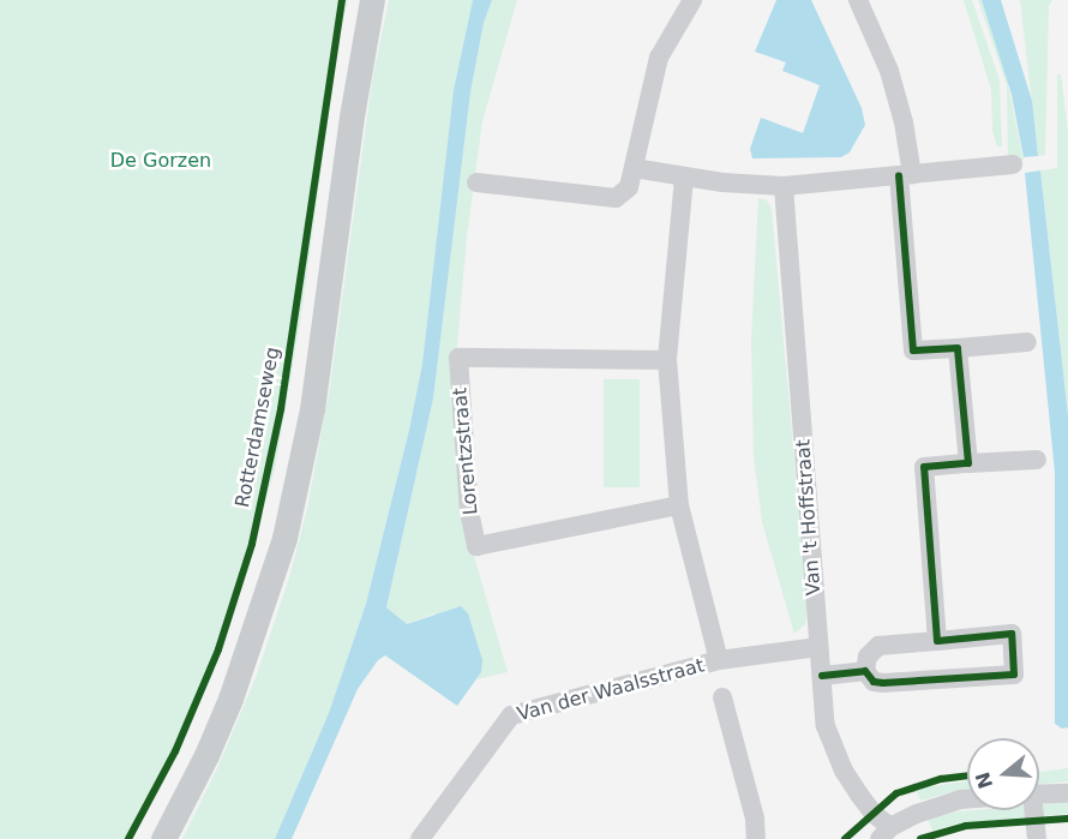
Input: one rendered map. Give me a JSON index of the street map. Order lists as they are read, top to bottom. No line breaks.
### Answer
{"streets":{"street":["Lorentzstraat","Van 't Hoffstraat","Van der Waalsstraat"],"cycle path":["Rotterdamseweg"]},"crossings":[["Van 't Hoffstraat","Van der Waalsstraat"]],"parks":["De Gorzen"],"north":"left"}
